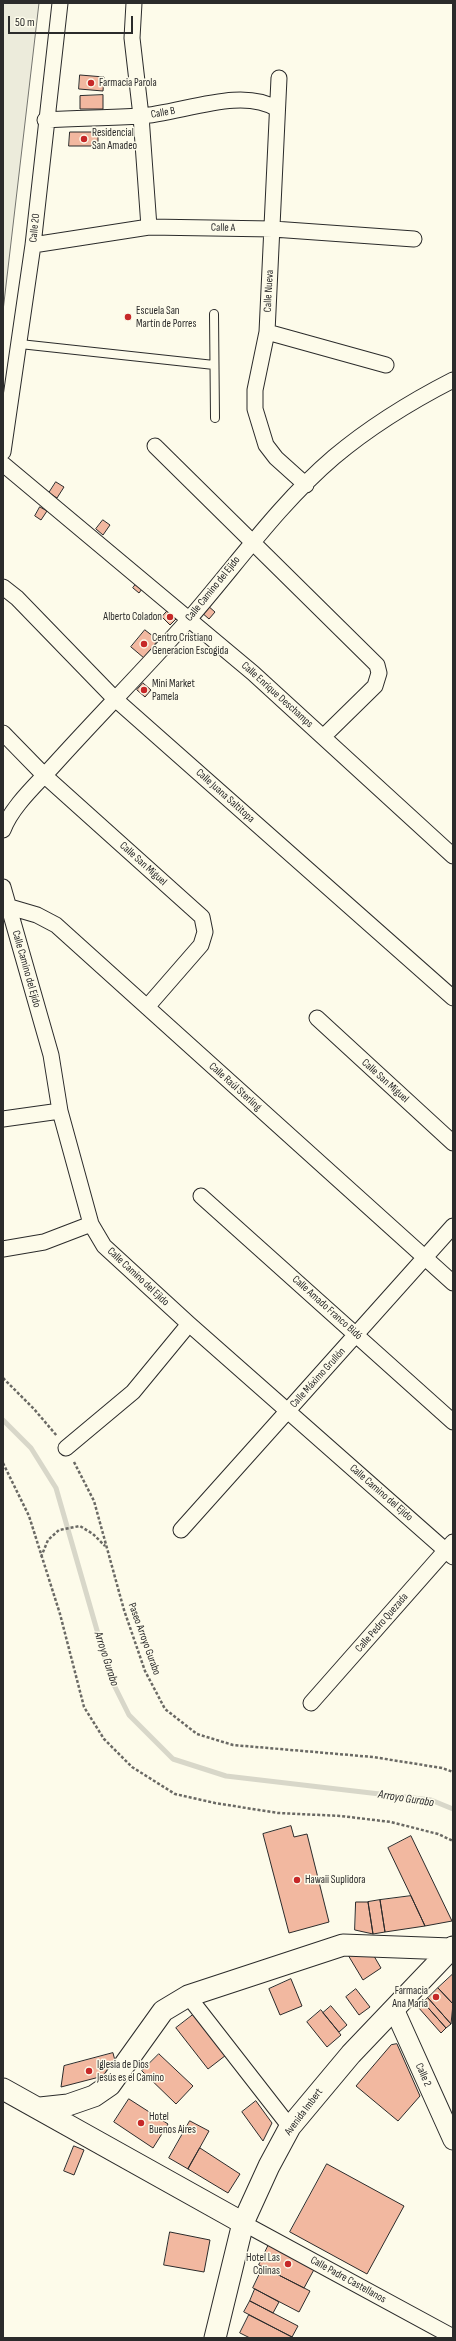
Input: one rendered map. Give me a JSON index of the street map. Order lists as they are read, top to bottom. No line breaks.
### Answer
{"streets":{"main road":["Avenida Imbert"],"street":["Calle B","Calle 20","Calle A","Calle Nueva","Calle Camino del Ejido","Calle Enrique Deschamps","Calle Juana Saltitopa","Calle San Miguel","Calle Raúl Sterling","Calle Amado Franco Bidó","Calle Máximo Grullón","Calle Pedro Quezada","Calle 2","Calle Padre Castellanos"],"path":["Paseo Arroyo Gurabo"]},"crossings":[["Calle B","Calle 20"],["Calle B","Calle Nueva"],["Calle 20","Calle A"],["Calle A","Calle Nueva"],["Calle Nueva","Calle Camino del Ejido"],["Calle Camino del Ejido","Calle Enrique Deschamps"],["Calle Camino del Ejido","Calle Juana Saltitopa"],["Calle Camino del Ejido","Calle San Miguel"],["Calle Camino del Ejido","Calle Raúl Sterling"],["Calle Camino del Ejido","Calle Máximo Grullón"],["Calle Camino del Ejido","Calle Pedro Quezada"],["Calle San Miguel","Calle Raúl Sterling"],["Calle Raúl Sterling","Calle Máximo Grullón"],["Calle Amado Franco Bidó","Calle Máximo Grullón"],["Calle 2","Avenida Imbert"],["Avenida Imbert","Calle Padre Castellanos"]],"water":["Arroyo Gurabo"],"places":["Farmacia Parola","Residencial San Amadeo","Escuela San Martín de Porres","Alberto Coladon","Centro Cristiano Generacion Escogida","Mini Market Pamela","Hawaii Suplidora","Farmacia Ana Maria","Iglesia de Dios Jesús es el Camino","Hotel Buenos Aires","Hotel Las Colinas"],"scale_bar":"50 m"}
